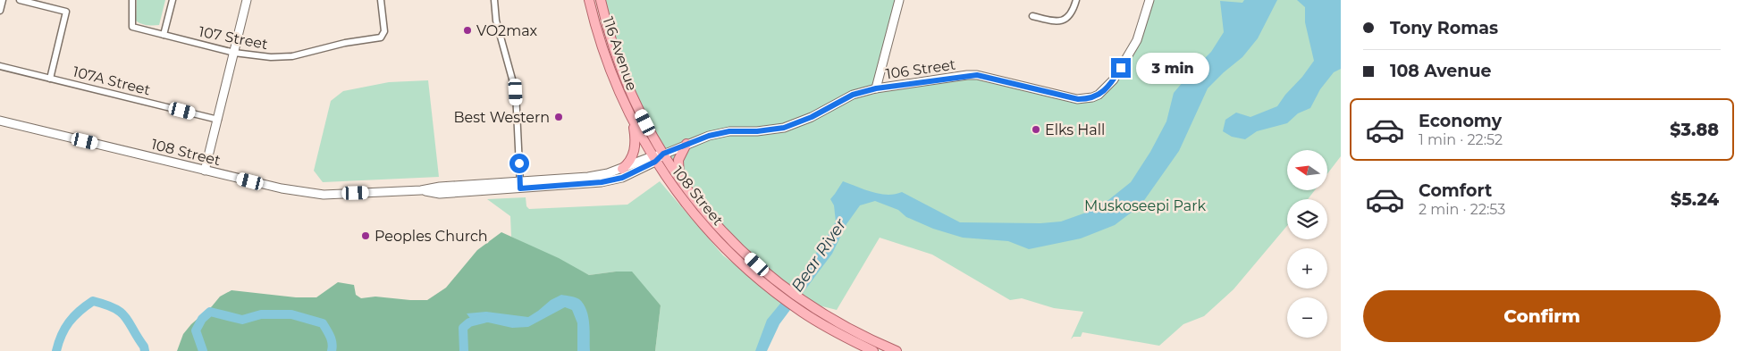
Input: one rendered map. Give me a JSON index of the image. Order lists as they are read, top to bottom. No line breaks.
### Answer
{"streets":{"main road":["116 Avenue","108 Street"],"street":["107 Street","106 Street","107A Street"]},"crossings":[["116 Avenue","106 Street"],["116 Avenue","108 Street"],["106 Street","108 Street"]],"water":["Bear River"],"parks":["Muskoseepi Park"],"places":["VO2max","Best Western","Elks Hall","Peoples Church"],"north":"left","page":{"banner":["Tony Romas","108 Avenue"],"bubble":"3 min","list":[{"name":"Economy","note":"1 min · 22:52","value":"$3.88"},{"name":"Comfort","note":"2 min · 22:53","value":"$5.24"}],"map_buttons":["+","−"],"buttons":"Confirm"}}
